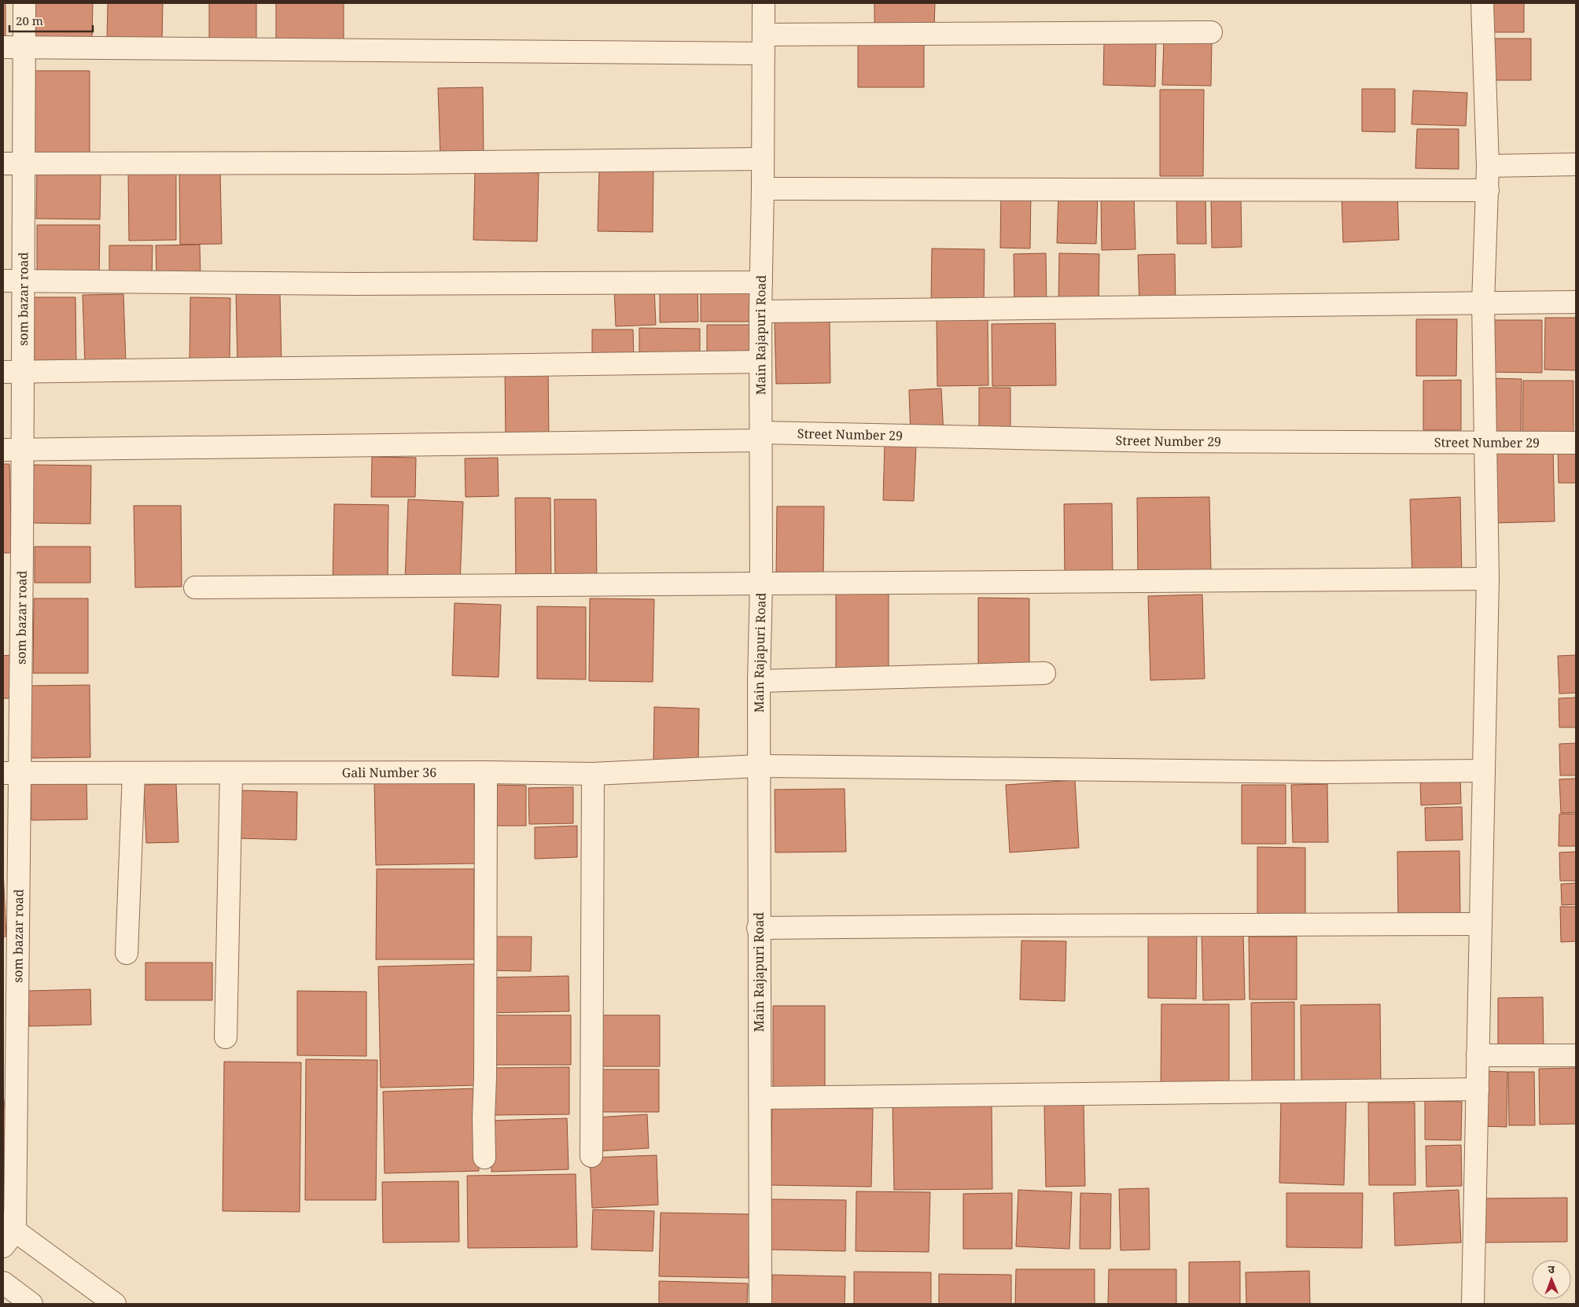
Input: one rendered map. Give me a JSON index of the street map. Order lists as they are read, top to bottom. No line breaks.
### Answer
{"streets":{"street":["som bazar road","Main Rajapuri Road","Street Number 29","Gali Number 36"]},"crossings":[["som bazar road","Street Number 29"],["som bazar road","Gali Number 36"],["Main Rajapuri Road","Street Number 29"],["Main Rajapuri Road","Gali Number 36"]],"scale_bar":"20 m","north":"top"}
